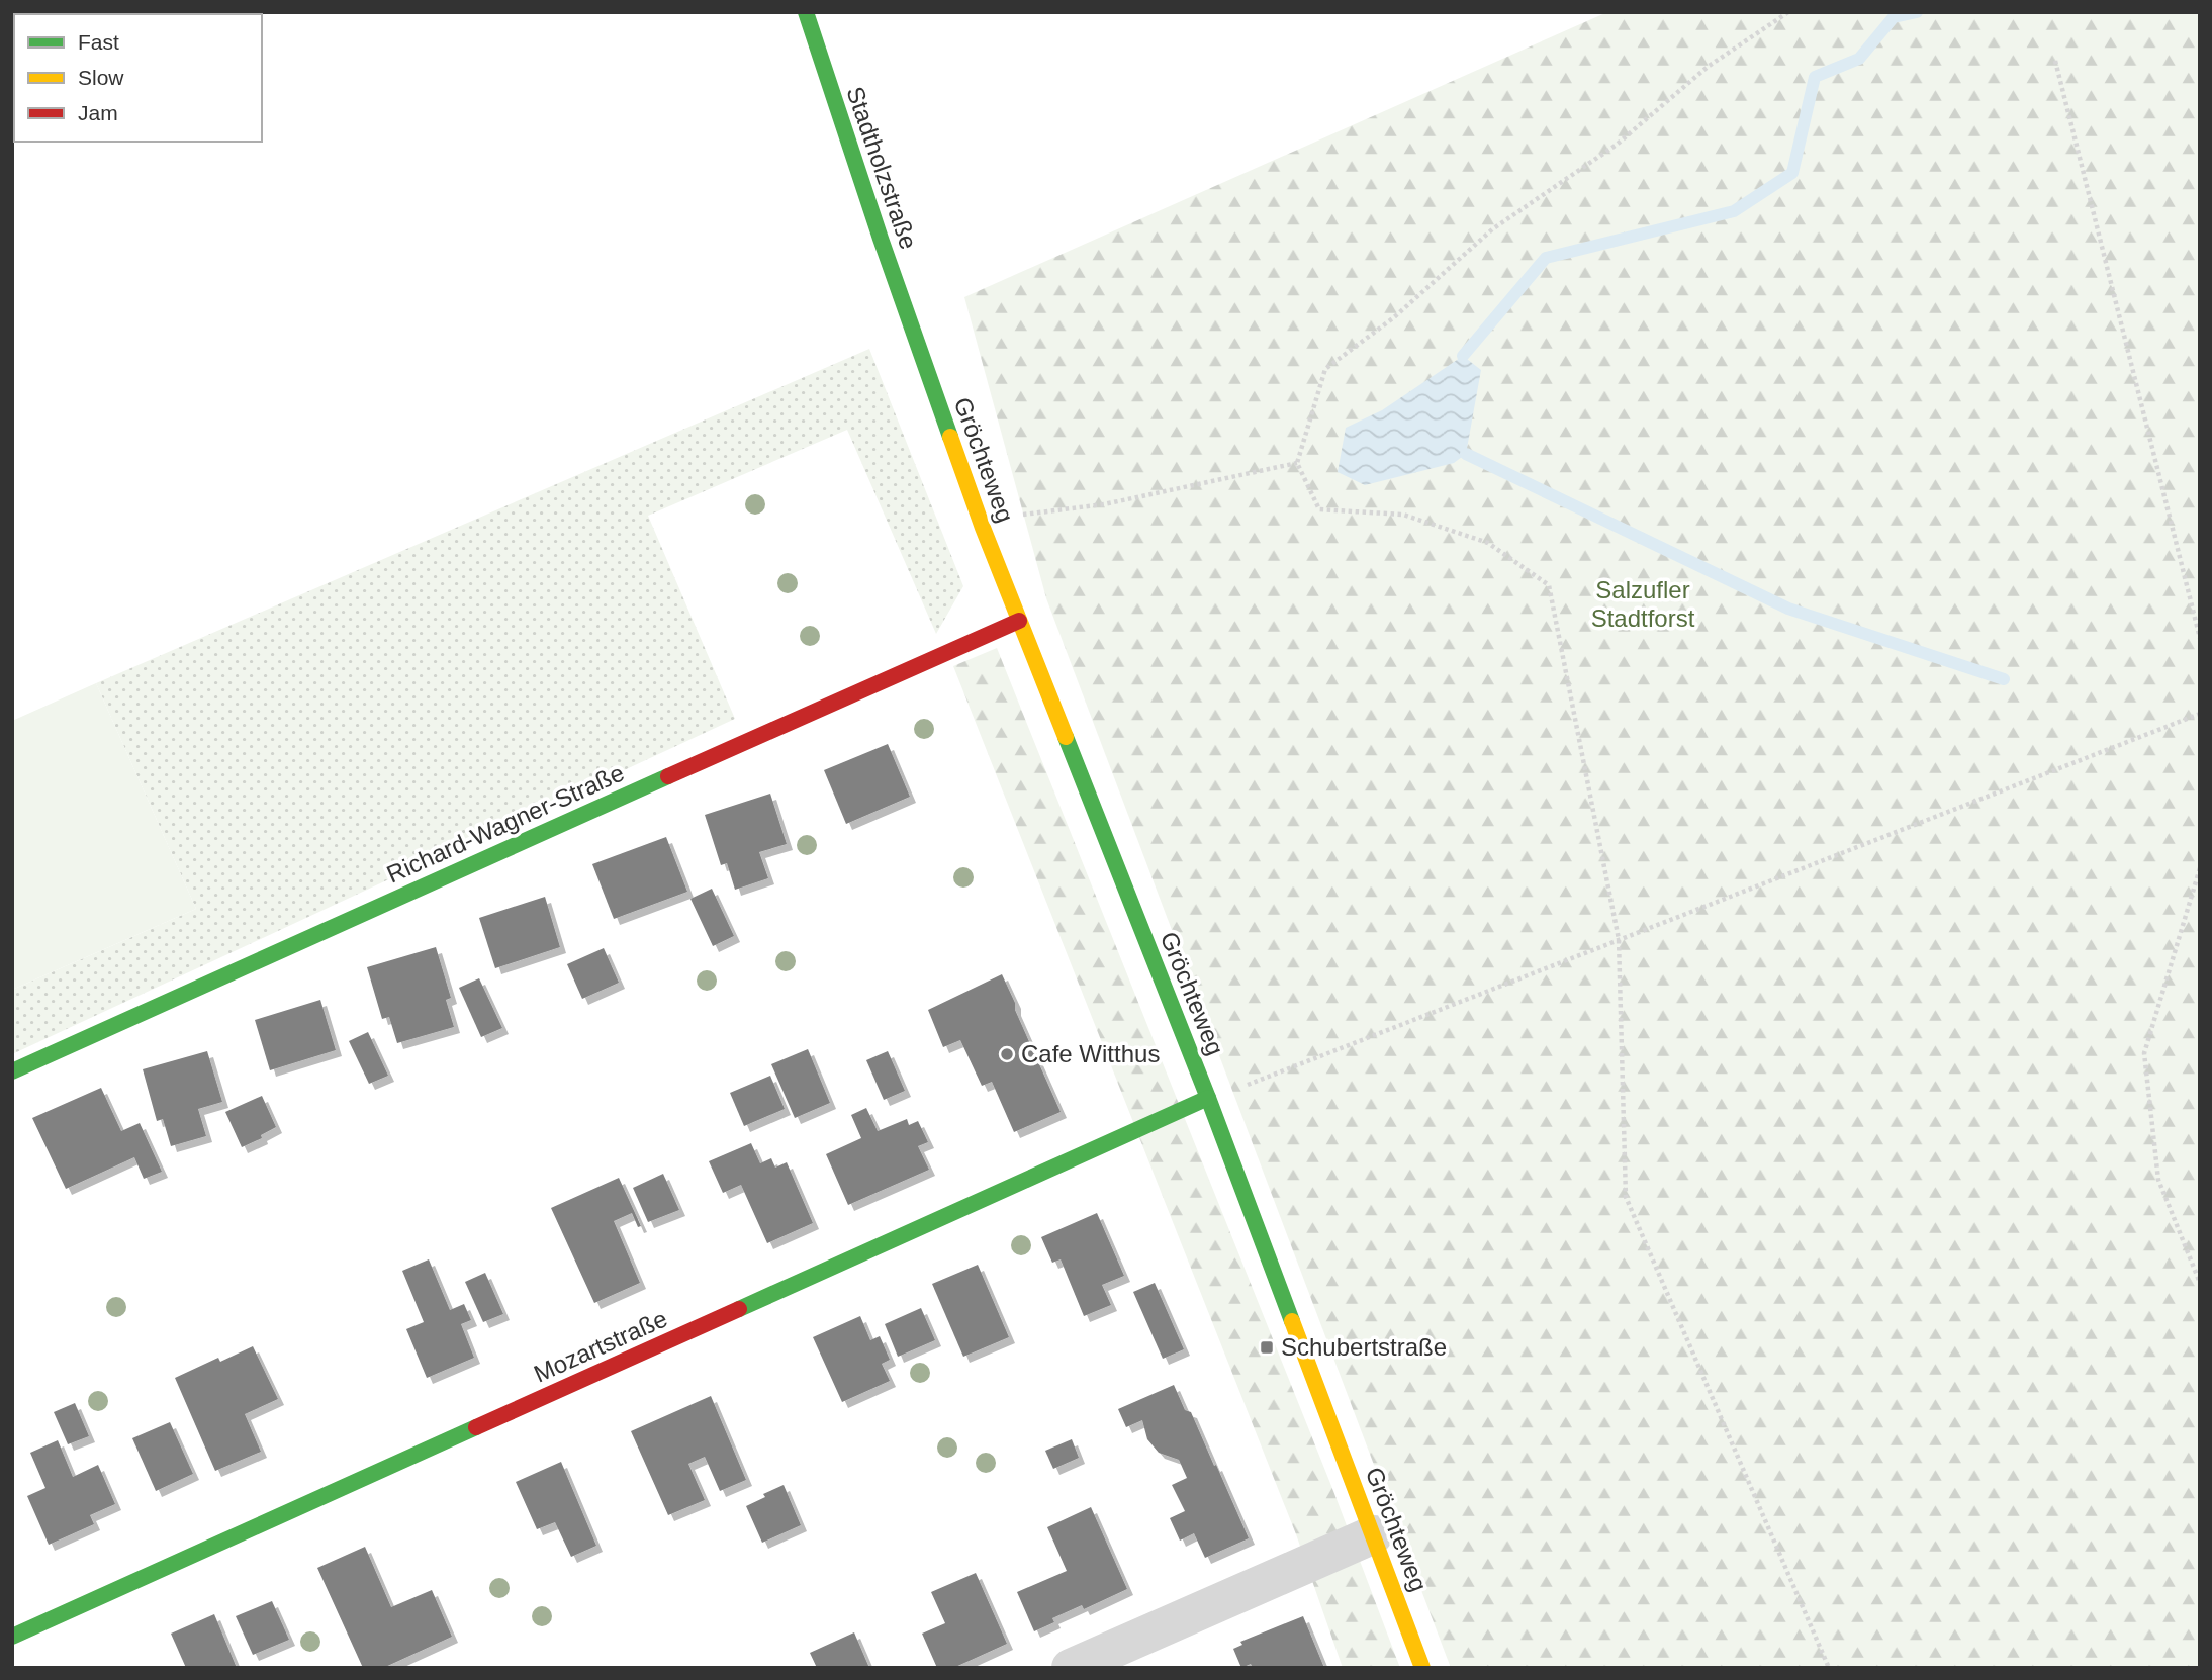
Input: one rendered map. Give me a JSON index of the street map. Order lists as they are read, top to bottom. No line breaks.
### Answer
{"streets":{"street":["Stadtholzstraße","Gröchteweg","Richard-Wagner-Straße","Mozartstraße"]},"crossings":[["Stadtholzstraße","Gröchteweg"],["Gröchteweg","Richard-Wagner-Straße"],["Gröchteweg","Mozartstraße"]],"parks":["Salzufler Stadtforst"],"places":{"other":["Cafe Witthus"],"transit":["Schubertstraße"]},"legend":["Fast","Slow","Jam"]}
